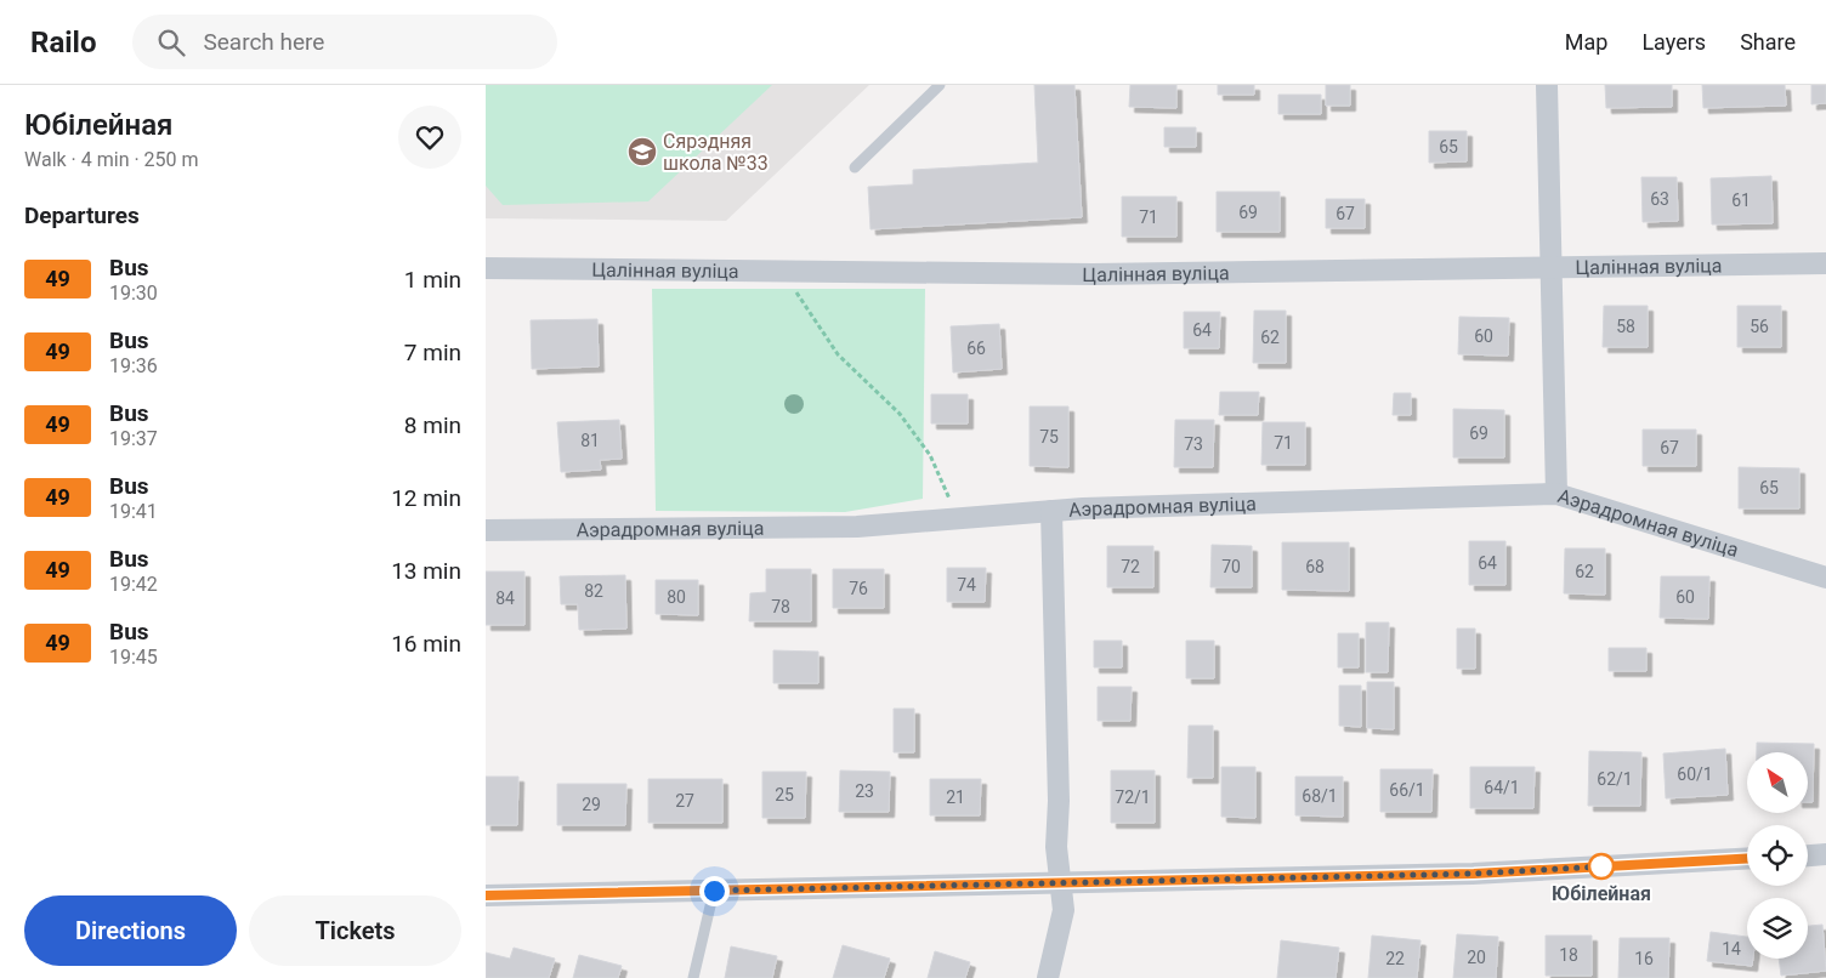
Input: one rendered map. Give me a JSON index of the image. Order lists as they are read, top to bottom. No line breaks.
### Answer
{"streets":{"street":["Цалінная вуліца","Аэрадромная вуліца"]},"places":{"school or university":["Сярэдняя школа №33"],"other":["Юбілейная"]},"lines":["bus line 49"],"house_numbers":["65","63","61","69","67","71","58","56","64","60","62","66","69","75","81","71","73","67","65","64","72","70","68","62","74","76","82","80","60","84","78","60/1","62/1","64/1","66/1","23","25","68/1","21","72/1","27","29","14","18","20","22","16"],"north":"top left","page":{"header":"Railo","search":"Search here","nav":["Map","Layers","Share"],"heading":[["Юбілейная","Walk · 4 min · 250 m"],"Departures"],"list":[{"mark":"49","name":"Bus","note":"19:30","value":"1 min"},{"mark":"49","name":"Bus","note":"19:36","value":"7 min"},{"mark":"49","name":"Bus","note":"19:37","value":"8 min"},{"mark":"49","name":"Bus","note":"19:41","value":"12 min"},{"mark":"49","name":"Bus","note":"19:42","value":"13 min"},{"mark":"49","name":"Bus","note":"19:45","value":"16 min"}],"buttons":["Directions","Tickets"]}}
